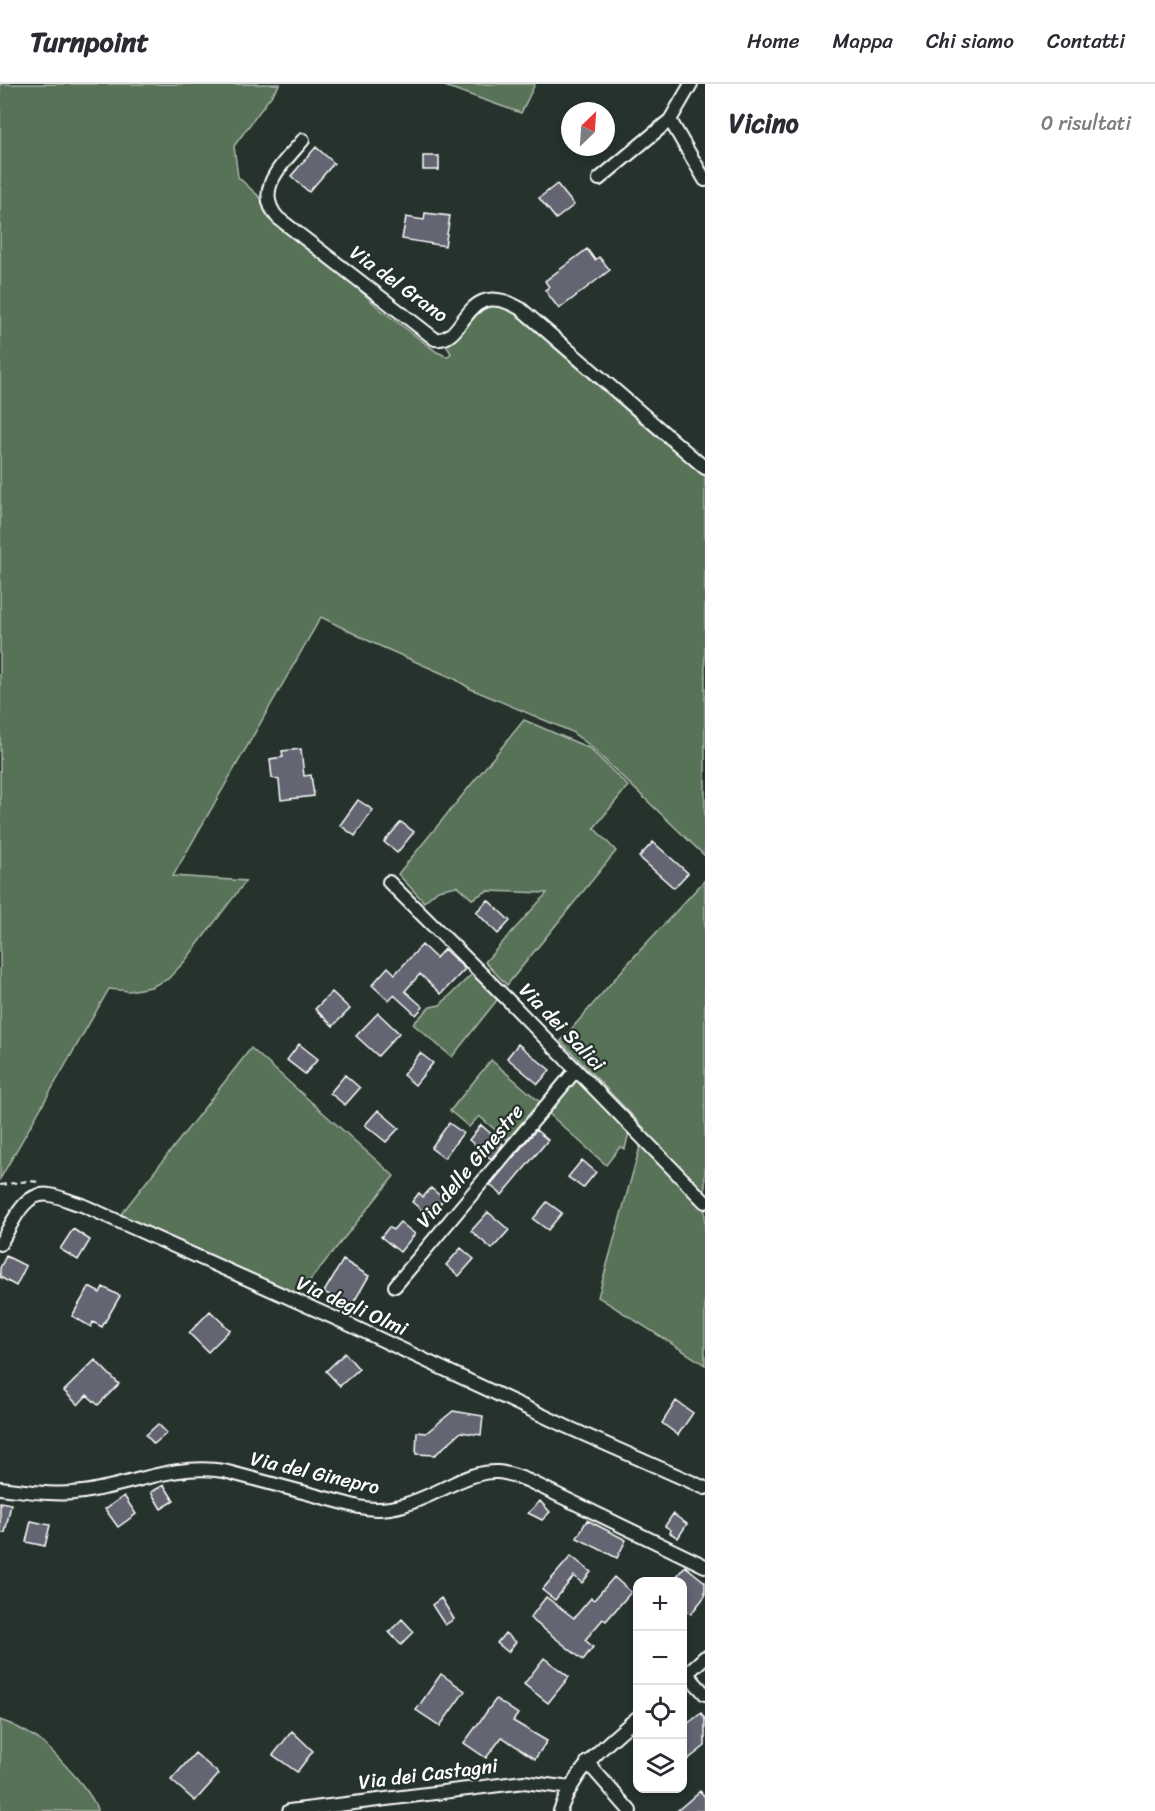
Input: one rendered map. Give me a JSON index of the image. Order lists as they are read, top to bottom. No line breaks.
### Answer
{"streets":{"street":["Via del Grano","Via dei Salici","Via delle Ginestre","Via degli Olmi","Via del Ginepro","Via dei Castagni"]},"crossings":[["Via dei Salici","Via delle Ginestre"]],"north":"top right","page":{"header":"Turnpoint","nav":["Home","Mappa","Chi siamo","Contatti"],"heading":["Vicino","0 risultati"],"map_buttons":["+","−"]}}
